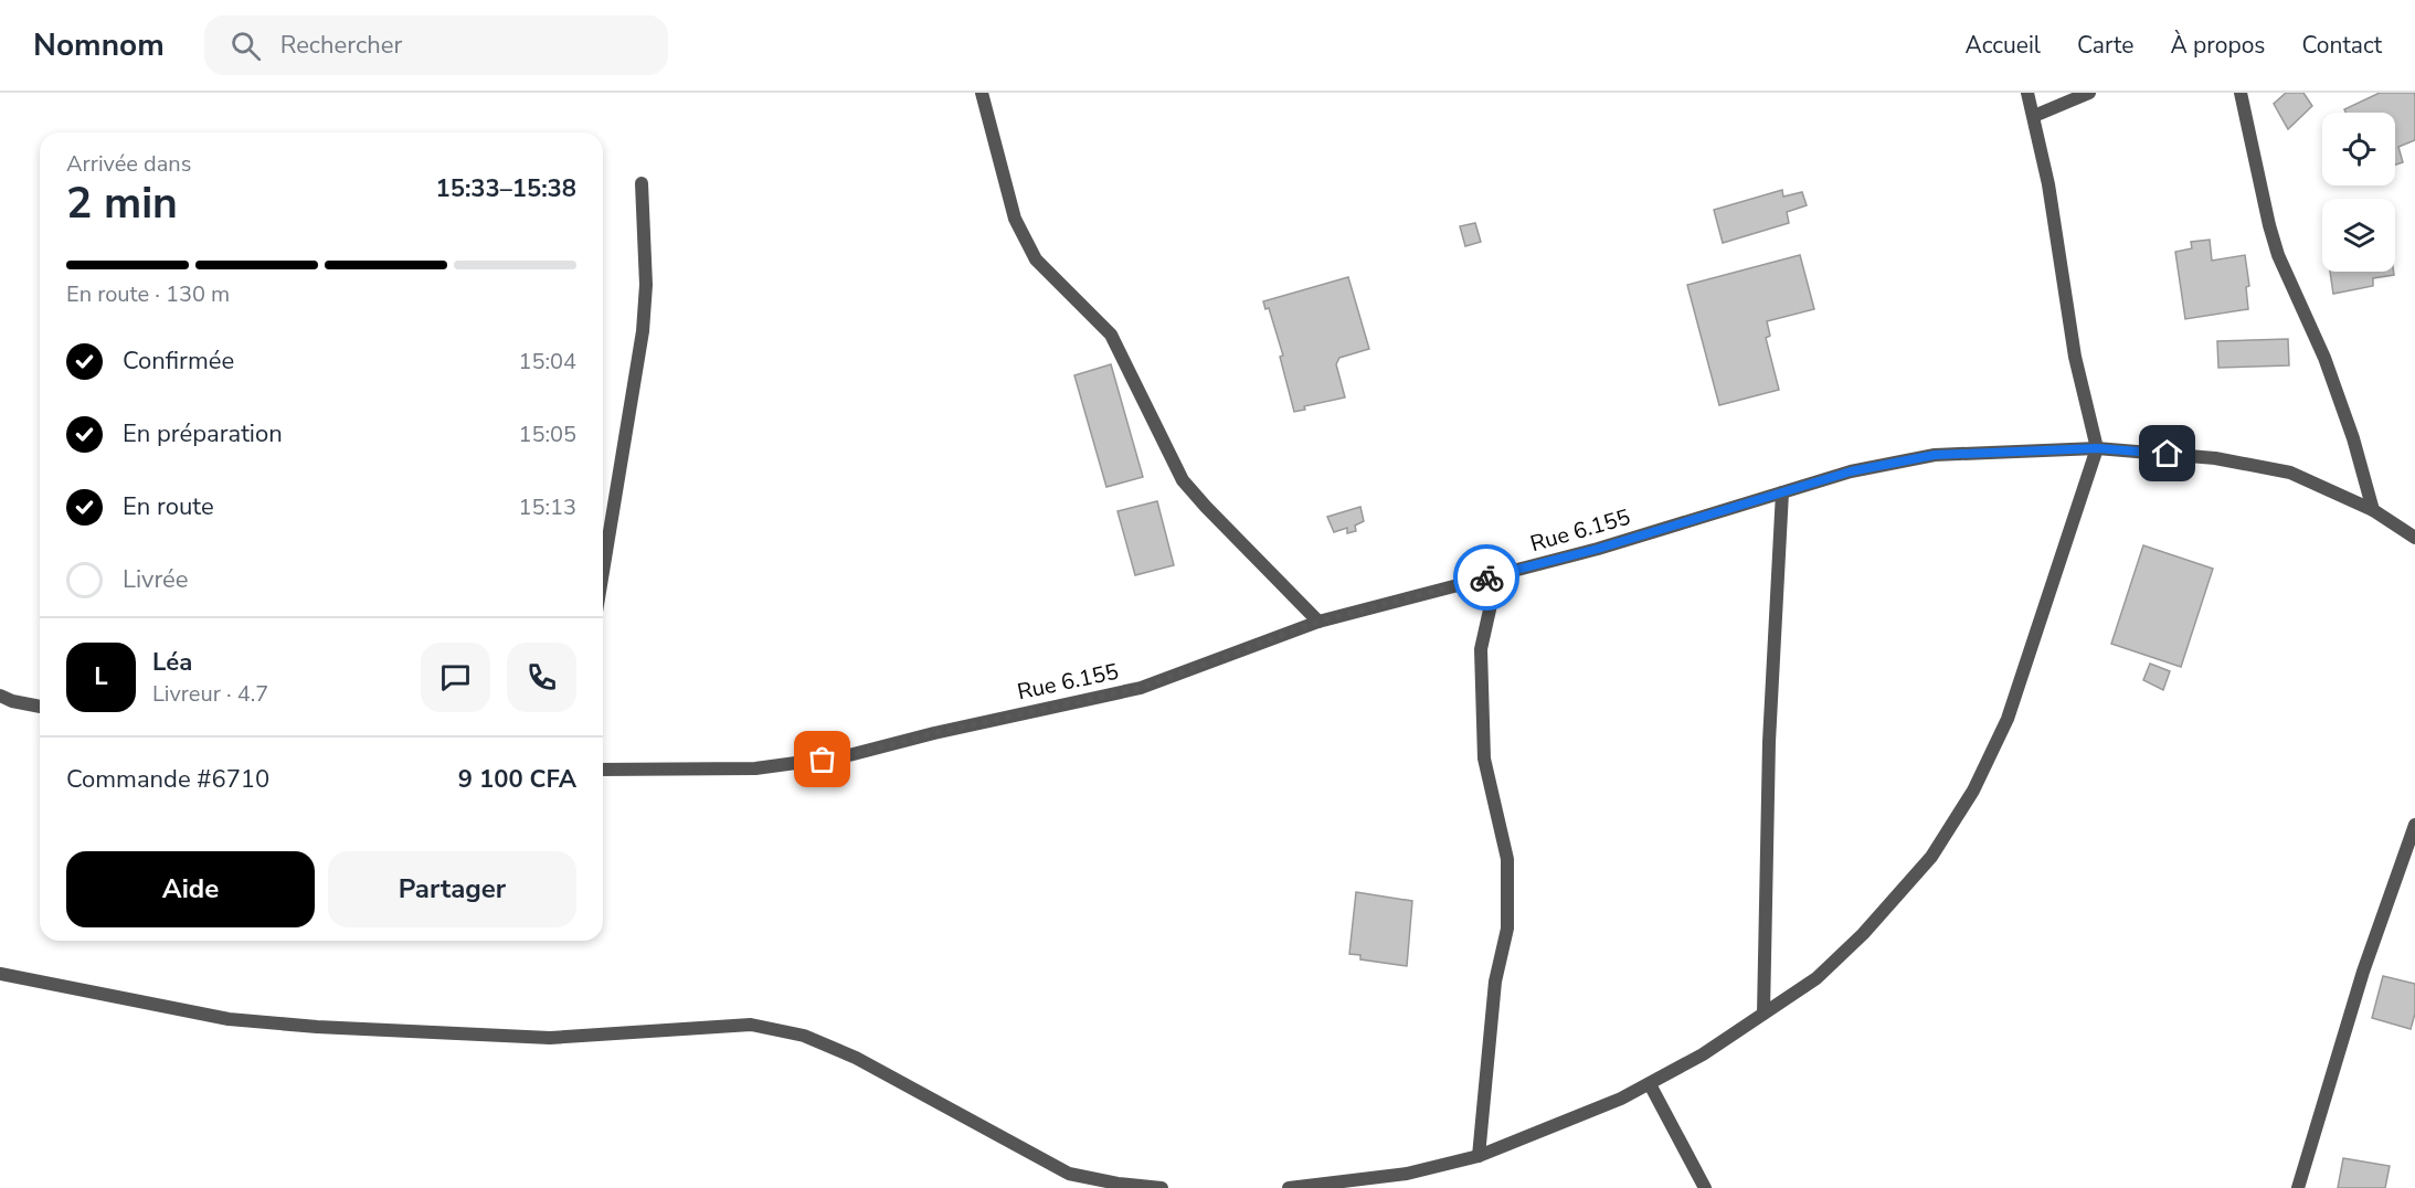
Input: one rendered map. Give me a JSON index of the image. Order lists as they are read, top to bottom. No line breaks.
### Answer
{"streets":{"street":["Rue 6.155"]},"page":{"header":"Nomnom","search":"Rechercher","nav":["Accueil","Carte","À propos","Contact"],"heading":["2 min","Arrivée dans","15:33–15:38"],"panel":["Léa","Livreur · 4.7","Commande #6710","9 100 CFA"],"bar":"En route · 130 m","list":[["Confirmée","15:04"],["En préparation","15:05"],["En route","15:13"],"Livrée"],"round":"L","buttons":["Aide","Partager"]}}
